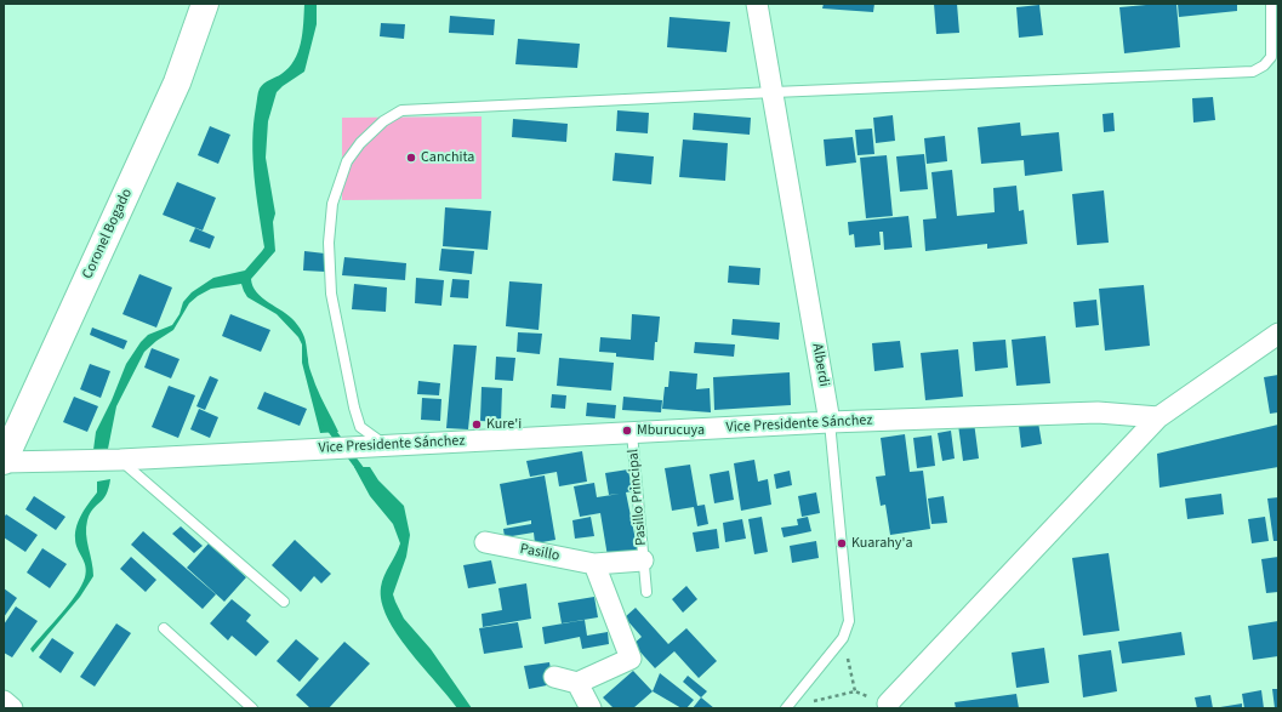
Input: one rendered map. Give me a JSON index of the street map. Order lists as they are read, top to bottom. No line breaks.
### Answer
{"streets":{"street":["Coronel Bogado","Alberdi","Vice Presidente Sánchez","Pasillo Principal","Pasillo"]},"crossings":[["Coronel Bogado","Vice Presidente Sánchez"],["Alberdi","Vice Presidente Sánchez"],["Vice Presidente Sánchez","Pasillo Principal"],["Pasillo Principal","Pasillo"]],"places":["Canchita","Kure'i","Mburucuya","Kuarahy'a"]}
